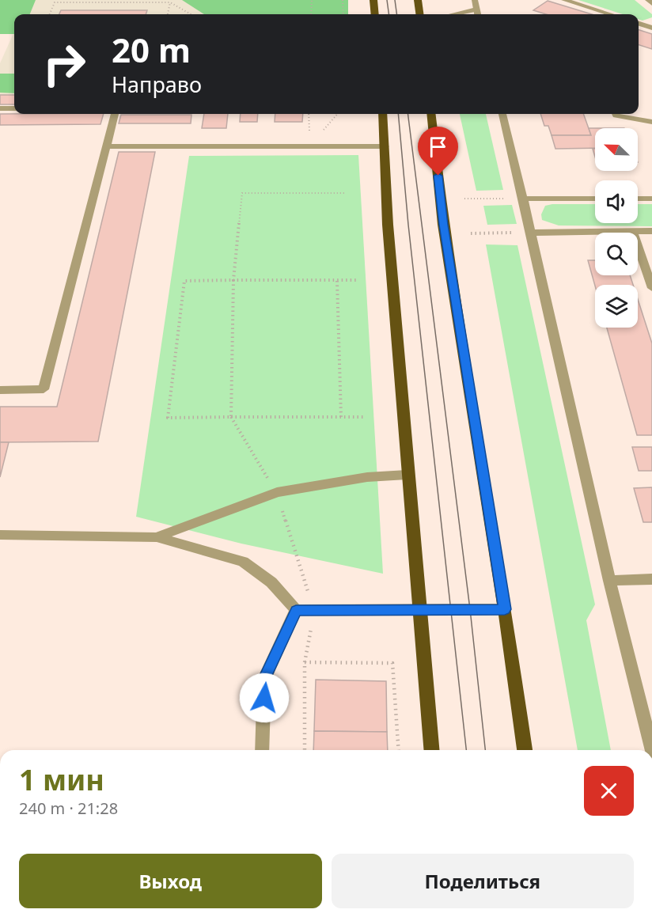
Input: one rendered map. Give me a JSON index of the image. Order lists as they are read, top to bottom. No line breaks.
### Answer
{"north":"top left","page":{"turn":["20 m","Направо"],"heading":["1 мин","240 m · 21:28"],"buttons":["Выход","Поделиться"]}}
